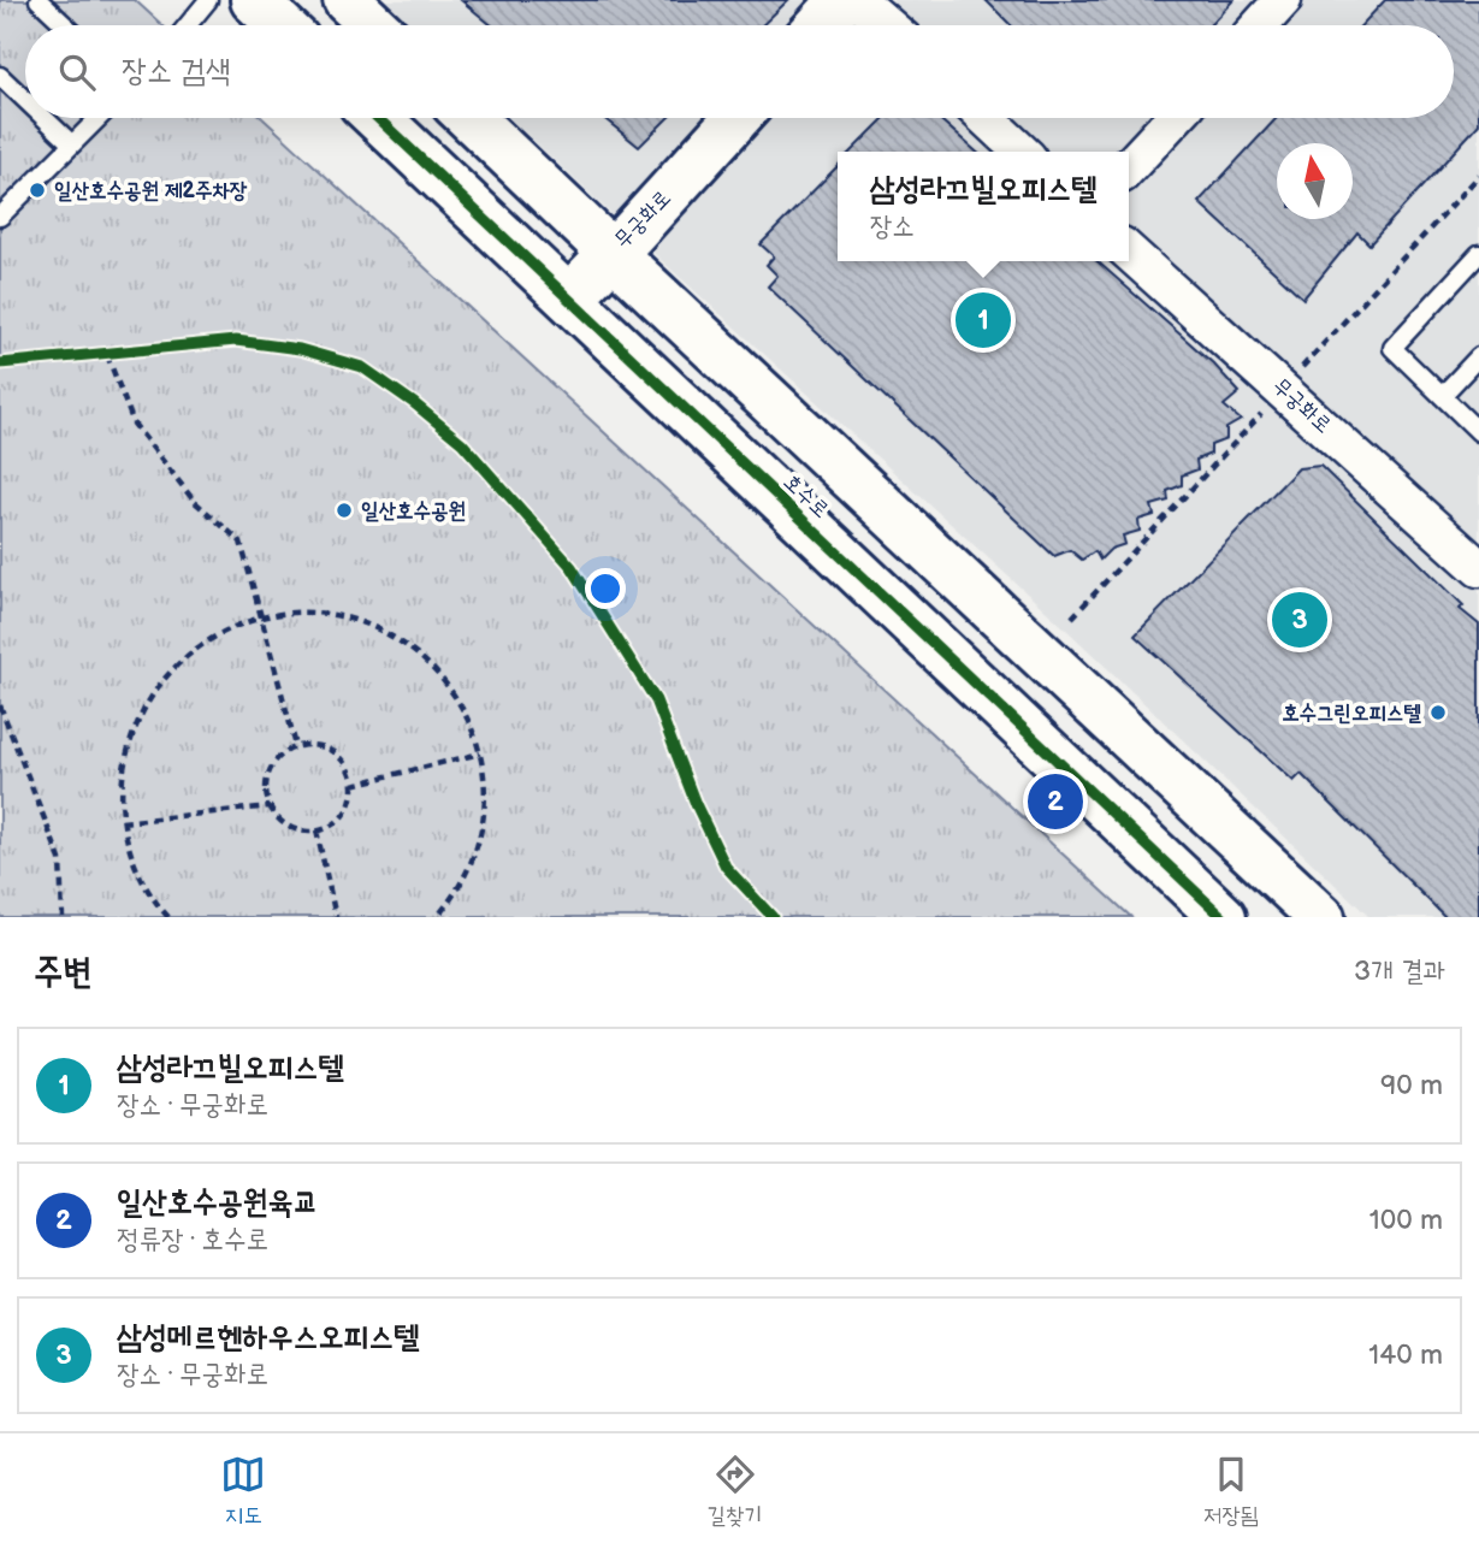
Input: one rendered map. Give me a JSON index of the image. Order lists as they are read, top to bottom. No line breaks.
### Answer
{"streets":{"main road":["무궁화로","호수로"]},"crossings":[["무궁화로","호수로"]],"places":["일산호수공원 제2주차장","일산호수공원","호수그린오피스텔"],"north":"top","page":{"search":"장소 검색","popup":["삼성라끄빌오피스텔","장소"],"pins":["1","3","2"],"heading":["주변","3개 결과"],"list":[{"mark":"1","name":"삼성라끄빌오피스텔","note":"장소 · 무궁화로","value":"90 m"},{"mark":"2","name":"일산호수공원육교","note":"정류장 · 호수로","value":"100 m"},{"mark":"3","name":"삼성메르헨하우스오피스텔","note":"장소 · 무궁화로","value":"140 m"}],"nav":["지도","길찾기","저장됨"]}}
